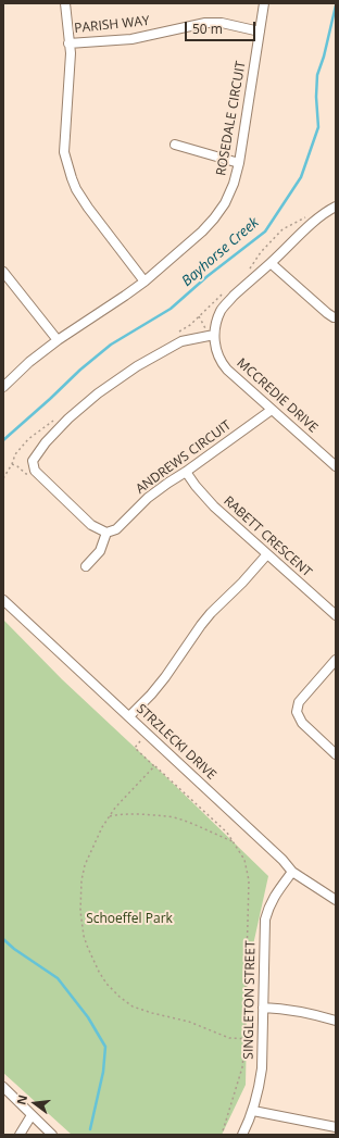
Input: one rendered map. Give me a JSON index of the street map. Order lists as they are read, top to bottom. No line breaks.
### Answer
{"streets":{"street":["PARISH WAY","ROSEDALE CIRCUIT","MCCREDIE DRIVE","ANDREWS CIRCUIT","RABETT CRESCENT","STRZLECKI DRIVE","SINGLETON STREET"]},"crossings":[["PARISH WAY","ROSEDALE CIRCUIT"],["MCCREDIE DRIVE","ANDREWS CIRCUIT"],["ANDREWS CIRCUIT","RABETT CRESCENT"],["STRZLECKI DRIVE","SINGLETON STREET"]],"water":["Bayhorse Creek"],"parks":["Schoeffel Park"],"scale_bar":"50 m","north":"left"}
